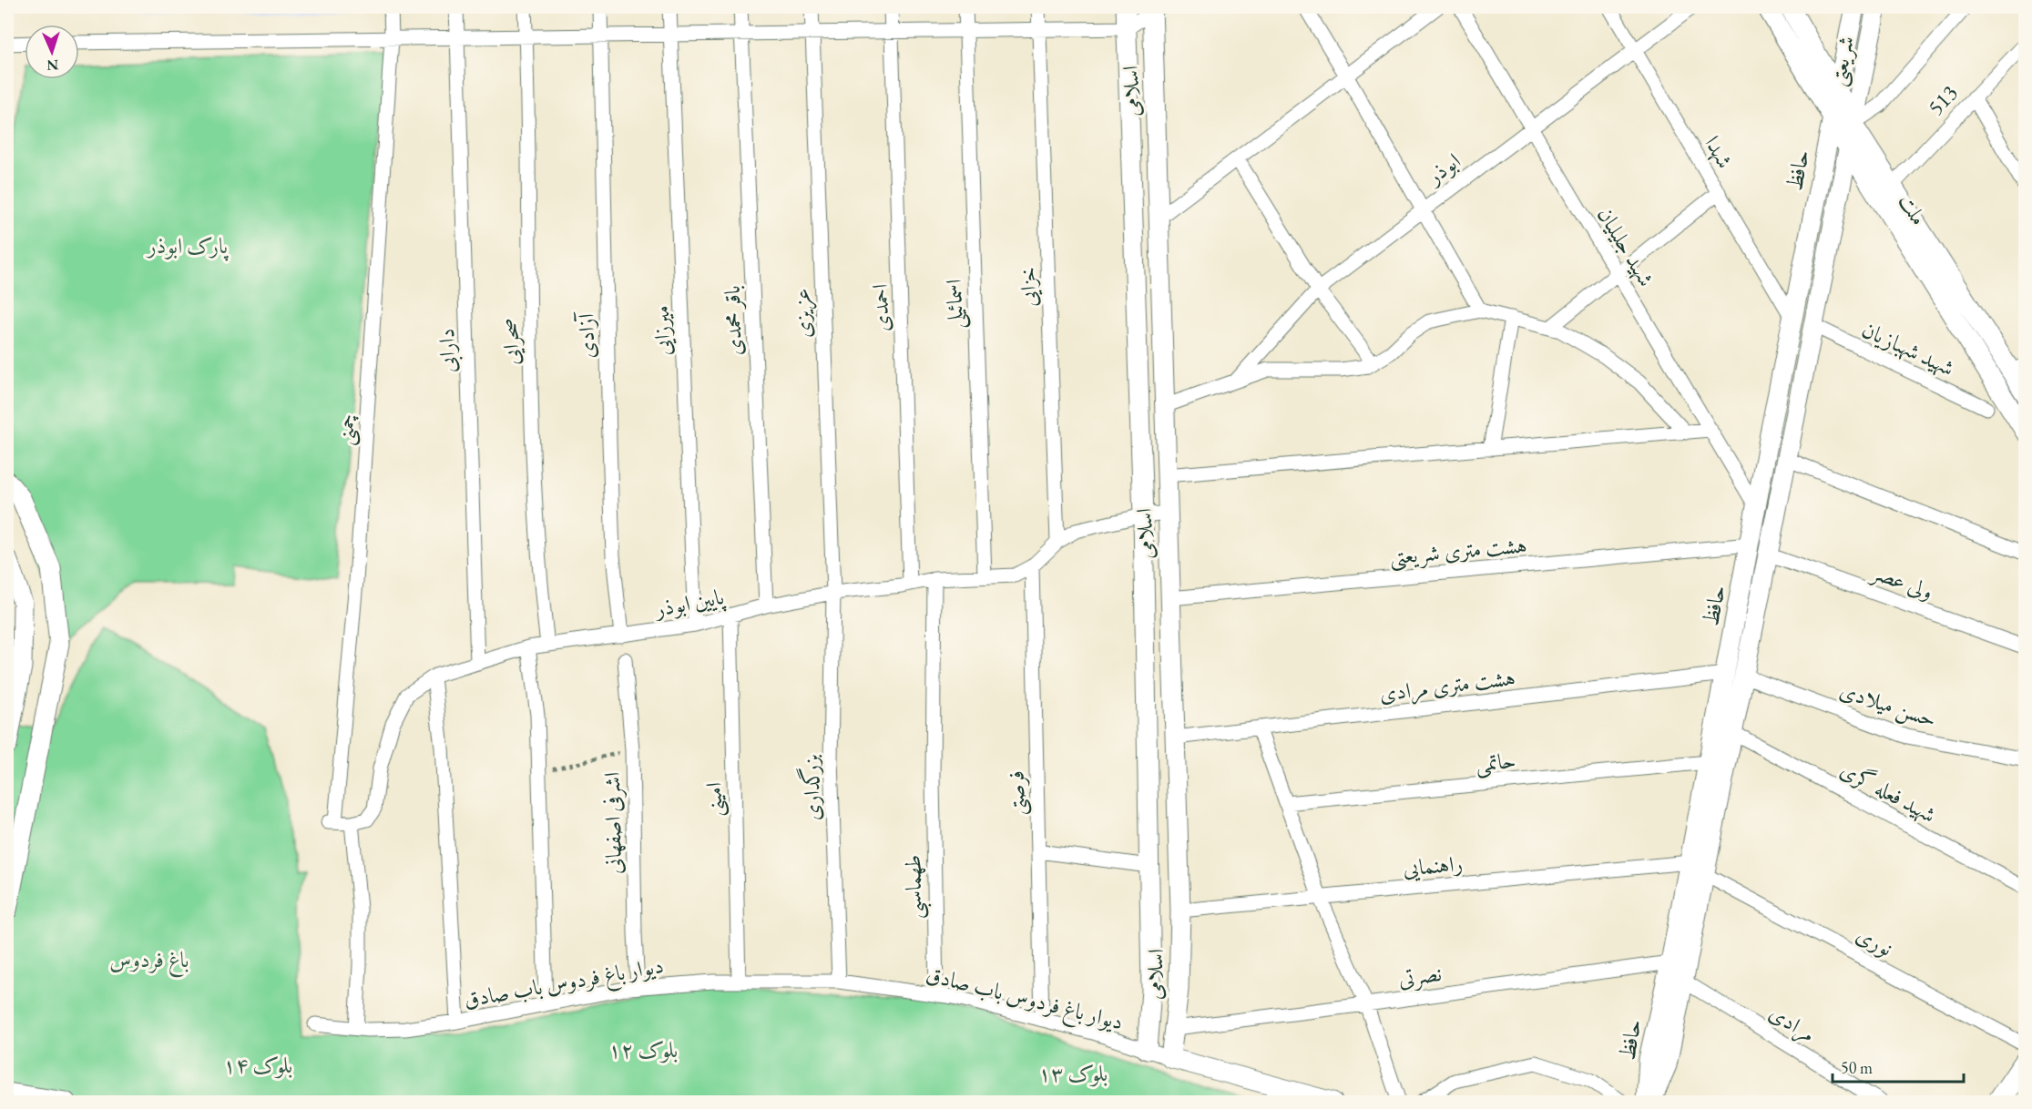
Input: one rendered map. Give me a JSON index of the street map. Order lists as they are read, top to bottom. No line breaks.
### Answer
{"streets":{"street":["شریعتی","اسلامی","513","شهدا","ابوذر","حافظ","ملت","شهید جلیلیان","خزایی","اسمائیلی","احمدی","عزیزی","باقر محمدی","میرزایی","آزادی","صحرایی","شهید شهبازیان","دارابی","چمنی","هشت متری شریعتی","ولی عصر","پایین ابوذر","هشت متری مرادی","حسن میلادی","حاتمی","بزرگداری","شهید فعله گری","فرصتی","امینی","اشرفی اصفهانی","راهنمایی","طهماسبی","نوری","نصرتی","دیوار باغ فردوس باب صادق","مرادی"]},"crossings":[["شریعتی","حافظ"],["شریعتی","ملت"],["اسلامی","هشت متری شریعتی"],["اسلامی","پایین ابوذر"],["اسلامی","هشت متری مرادی"],["اسلامی","راهنمایی"],["اسلامی","نصرتی"],["اسلامی","دیوار باغ فردوس باب صادق"],["513","ملت"],["شهدا","ابوذر"],["شهدا","حافظ"],["ابوذر","شهید جلیلیان"],["حافظ","ملت"],["حافظ","شهید جلیلیان"],["حافظ","شهید شهبازیان"],["حافظ","هشت متری شریعتی"],["حافظ","ولی عصر"],["حافظ","هشت متری مرادی"],["حافظ","حسن میلادی"],["حافظ","حاتمی"],["حافظ","شهید فعله گری"],["حافظ","راهنمایی"],["حافظ","نوری"],["حافظ","نصرتی"],["حافظ","مرادی"],["خزایی","پایین ابوذر"],["اسمائیلی","پایین ابوذر"],["احمدی","پایین ابوذر"],["عزیزی","پایین ابوذر"],["عزیزی","بزرگداری"],["باقر محمدی","پایین ابوذر"],["میرزایی","پایین ابوذر"],["آزادی","پایین ابوذر"],["صحرایی","پایین ابوذر"],["دارابی","پایین ابوذر"],["چمنی","پایین ابوذر"],["پایین ابوذر","بزرگداری"],["پایین ابوذر","فرصتی"],["پایین ابوذر","امینی"],["پایین ابوذر","طهماسبی"],["هشت متری مرادی","حسن میلادی"],["بزرگداری","دیوار باغ فردوس باب صادق"],["فرصتی","دیوار باغ فردوس باب صادق"],["امینی","دیوار باغ فردوس باب صادق"],["اشرفی اصفهانی","دیوار باغ فردوس باب صادق"],["راهنمایی","نوری"],["طهماسبی","دیوار باغ فردوس باب صادق"]],"parks":["پارک ابوذر","باغ فردوس","بلوک ۱۲","بلوک ۱۴","بلوک ۱۳"],"scale_bar":"50 m","north":"bottom"}
